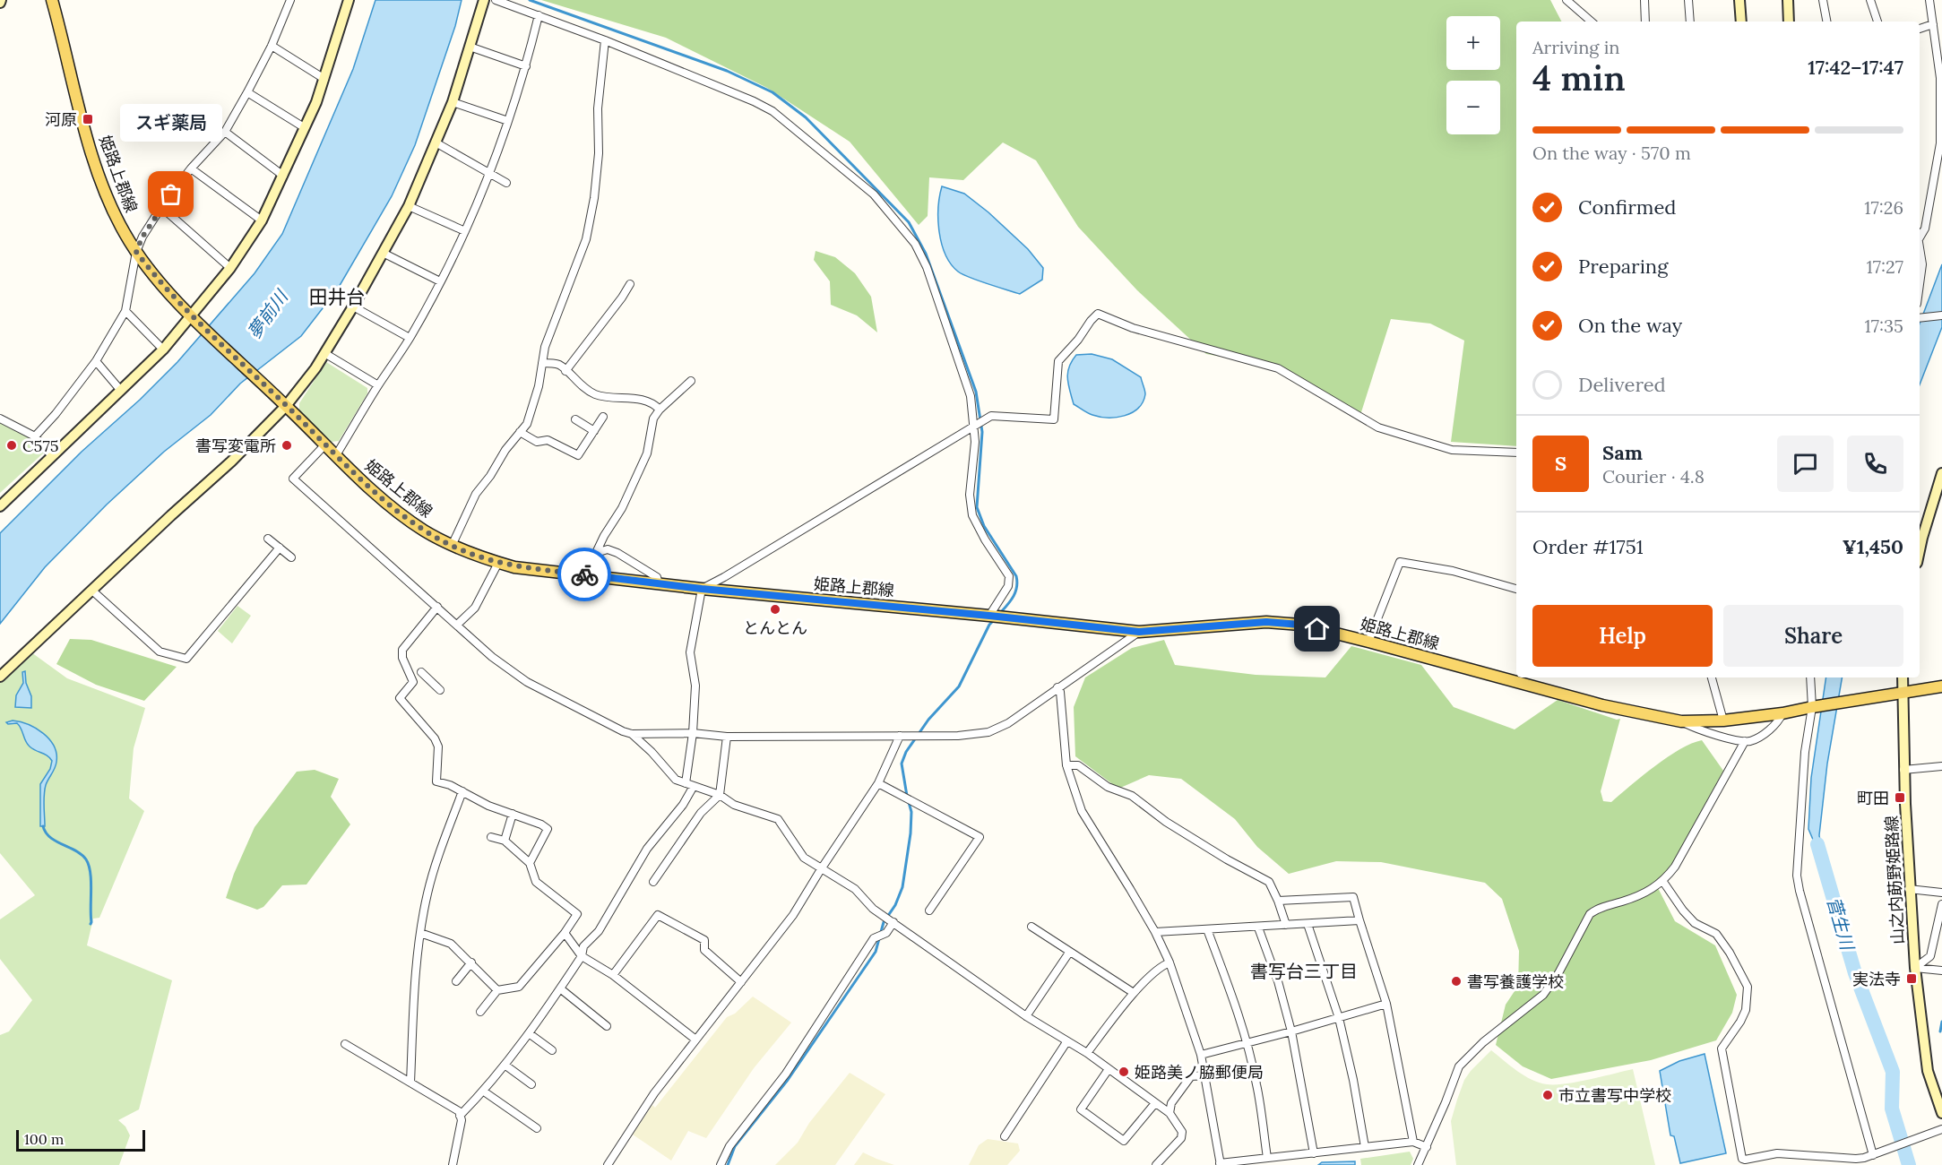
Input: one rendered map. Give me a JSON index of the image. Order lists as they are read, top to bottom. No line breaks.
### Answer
{"streets":{"main road":["姫路上郡線"],"street":["山之内莇野姫路線"]},"crossings":[["姫路上郡線","山之内莇野姫路線"]],"districts":["田井台","書写台三丁目"],"water":["夢前川","菅生川"],"places":{"transit":["河原","町田","実法寺"],"other":["スギ薬局","C575","書写変電所","とんとん","書写養護学校","姫路美ノ脇郵便局","市立書写中学校"]},"scale_bar":"100 m","page":{"map_buttons":["+","−"],"heading":["4 min","Arriving in","17:42–17:47"],"panel":["Sam","Courier · 4.8","Order #1751","¥1,450"],"bubble":"スギ薬局","bar":"On the way · 570 m","list":[["Confirmed","17:26"],["Preparing","17:27"],["On the way","17:35"],"Delivered"],"round":"S","buttons":["Help","Share"],"scale":"100 m"}}
